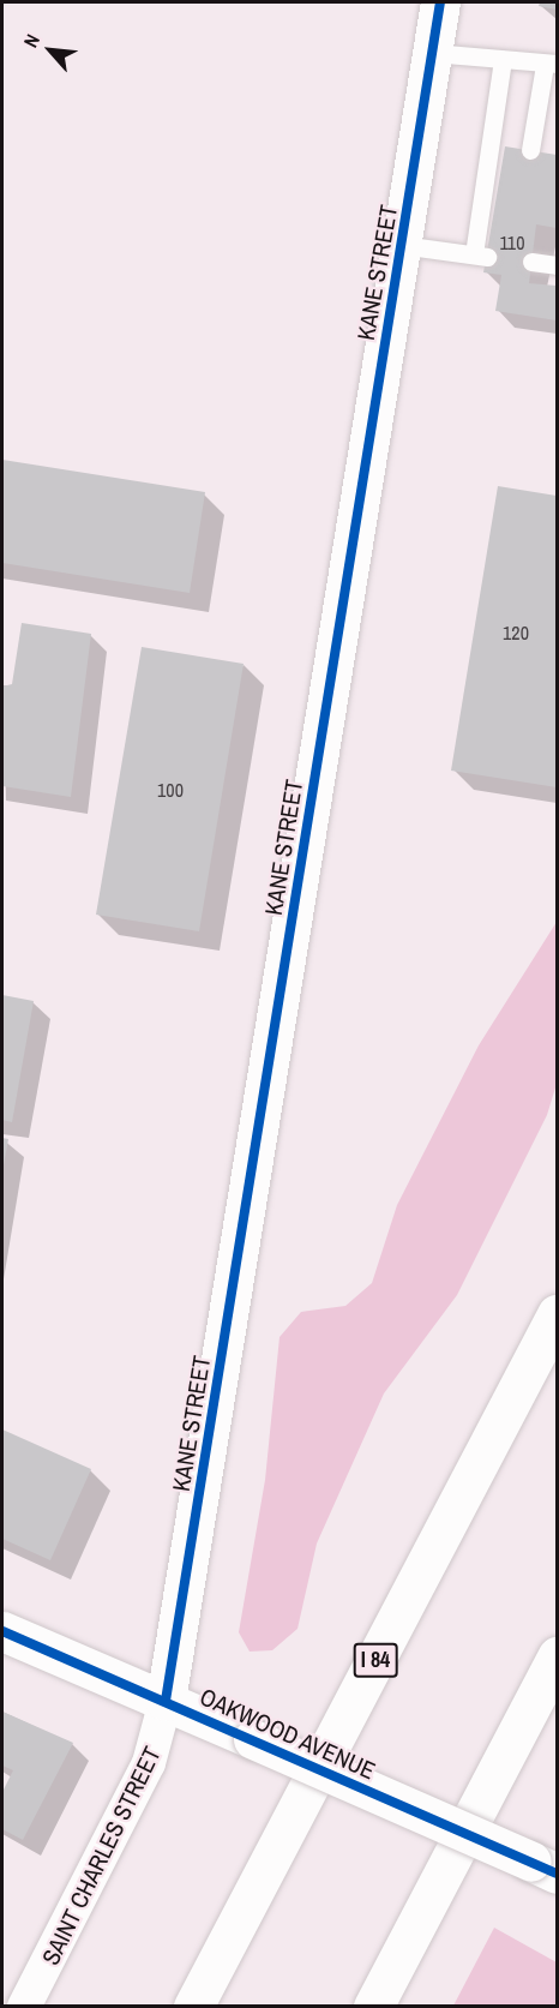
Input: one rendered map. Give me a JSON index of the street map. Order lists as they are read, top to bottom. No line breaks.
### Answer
{"streets":{"main road":["KANE STREET","I 84","OAKWOOD AVENUE"],"street":["SAINT CHARLES STREET"]},"crossings":[["KANE STREET","OAKWOOD AVENUE"],["KANE STREET","SAINT CHARLES STREET"],["OAKWOOD AVENUE","SAINT CHARLES STREET"]],"house_numbers":["110","120","100"],"north":"top left"}
